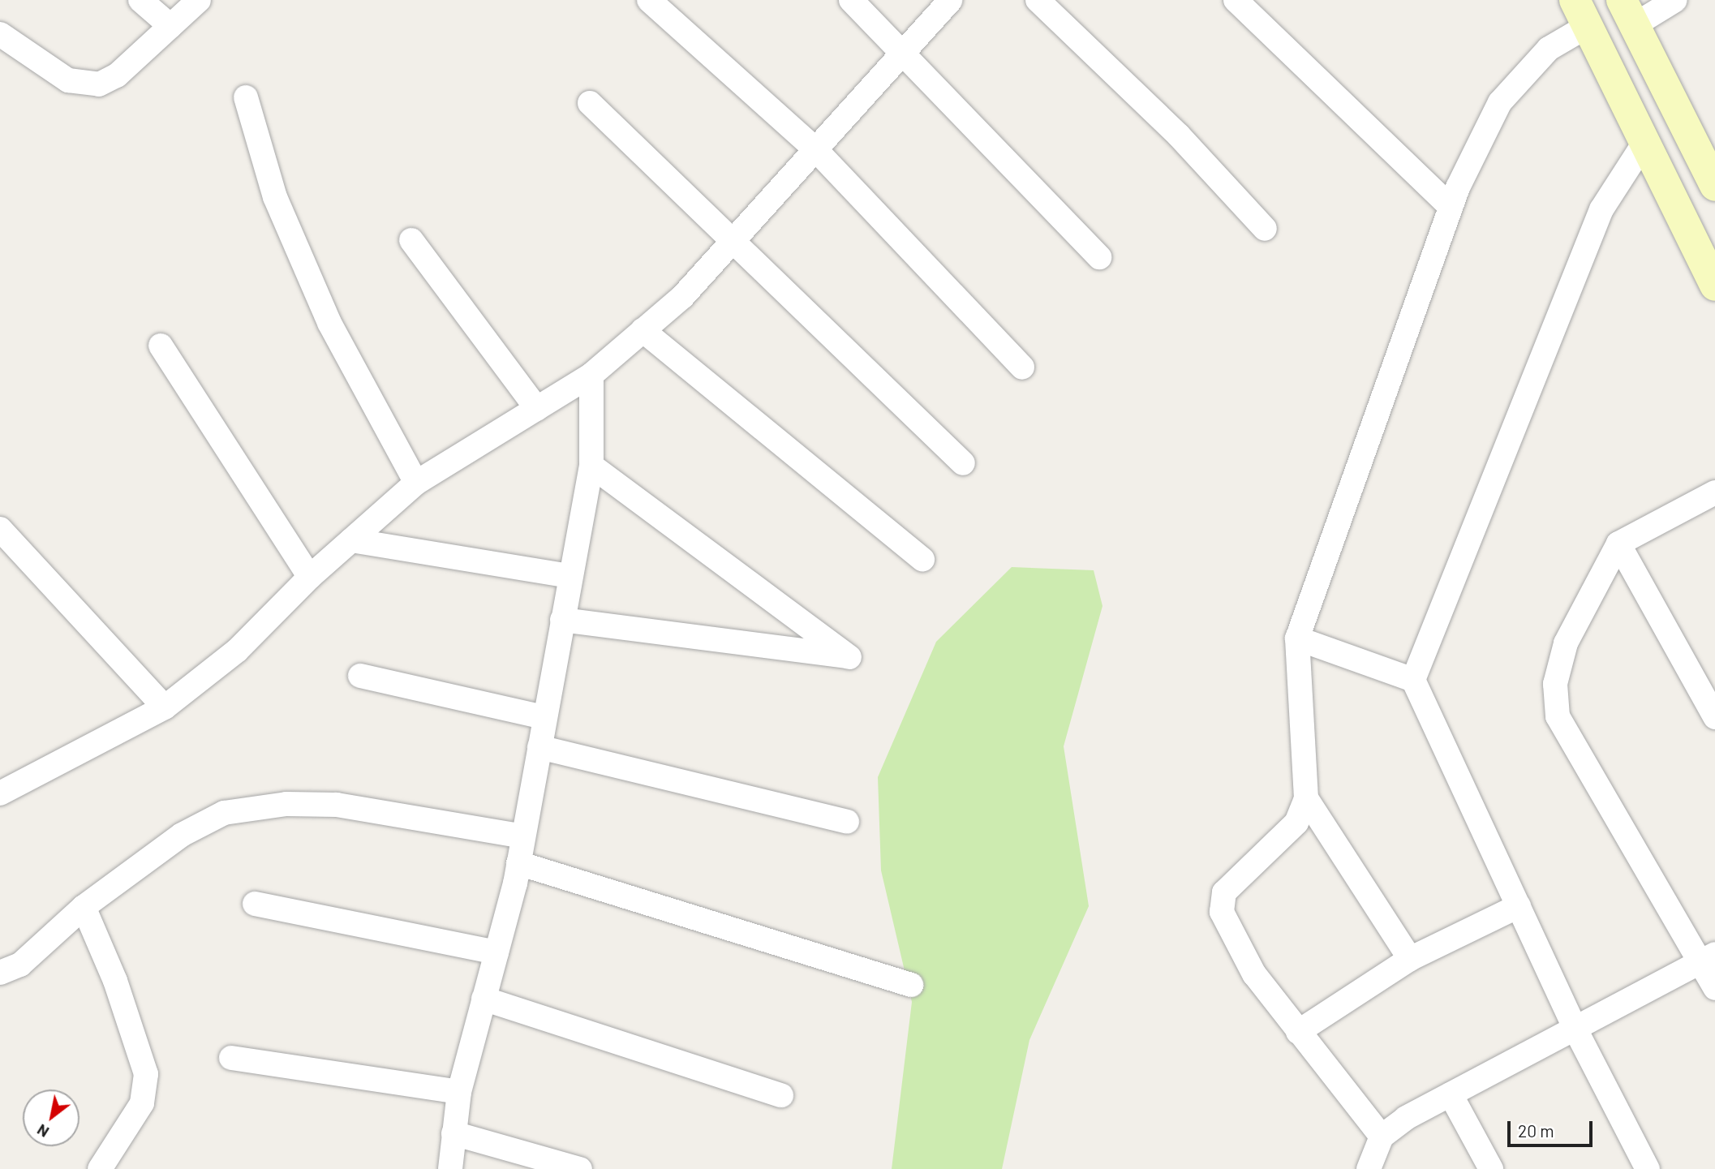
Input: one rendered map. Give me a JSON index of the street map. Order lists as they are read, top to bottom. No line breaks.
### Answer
{"scale_bar":"20 m","north":"bottom left"}
